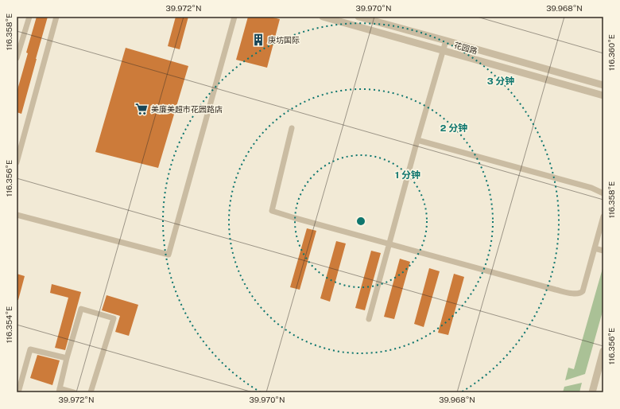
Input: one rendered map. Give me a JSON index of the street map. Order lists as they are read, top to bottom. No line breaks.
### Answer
{"streets":{"street":["花园路"]},"places":{"building":["庚坊国际"],"supermarket":["美廉美超市花园路店"]},"coordinates":["39.972°N","39.970°N","39.968°N","116.358°E","116.360°E","116.356°E","116.354°E"],"rings":["3 分钟","2 分钟","1 分钟"]}
